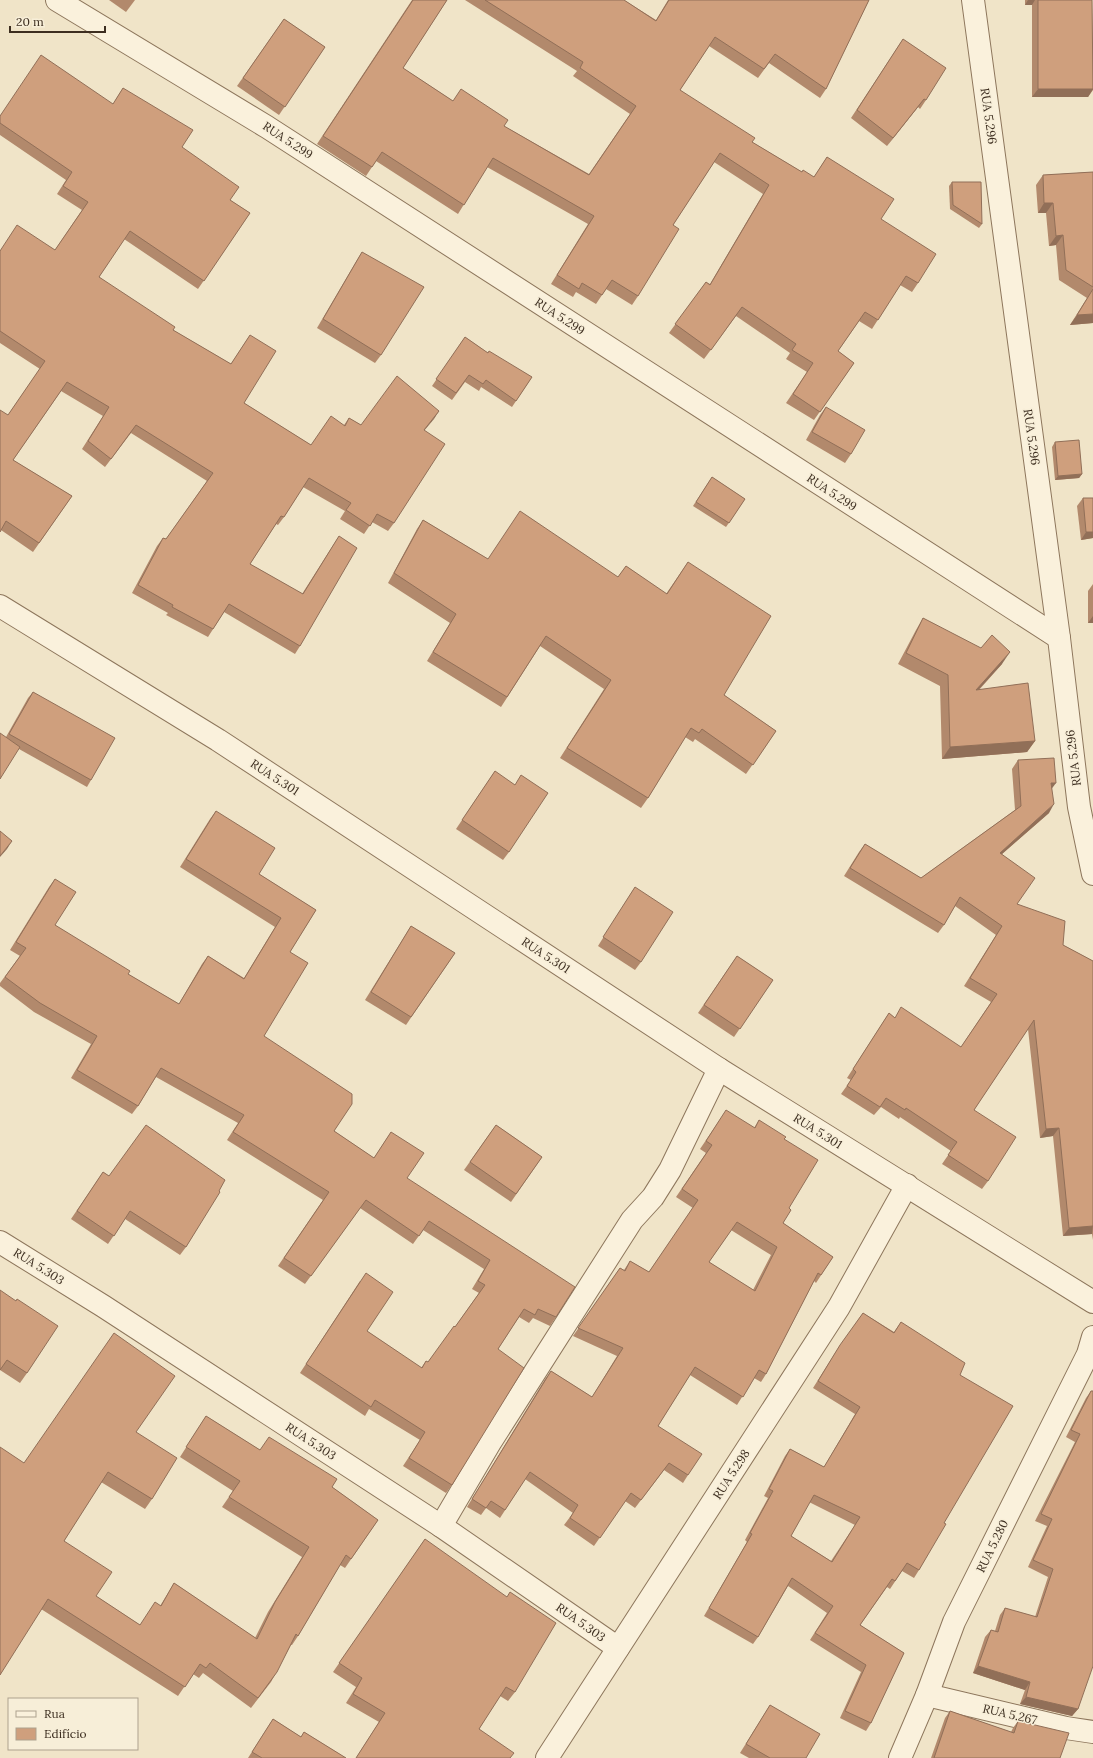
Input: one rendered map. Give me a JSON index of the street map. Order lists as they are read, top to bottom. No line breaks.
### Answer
{"streets":{"street":["RUA 5.296","RUA 5.299","RUA 5.301","RUA 5.303","RUA 5.298","RUA 5.280","RUA 5.267"]},"crossings":[["RUA 5.296","RUA 5.299"],["RUA 5.301","RUA 5.298"],["RUA 5.303","RUA 5.298"],["RUA 5.280","RUA 5.267"]],"legend":["Rua","Edifício"],"scale_bar":"20 m"}
